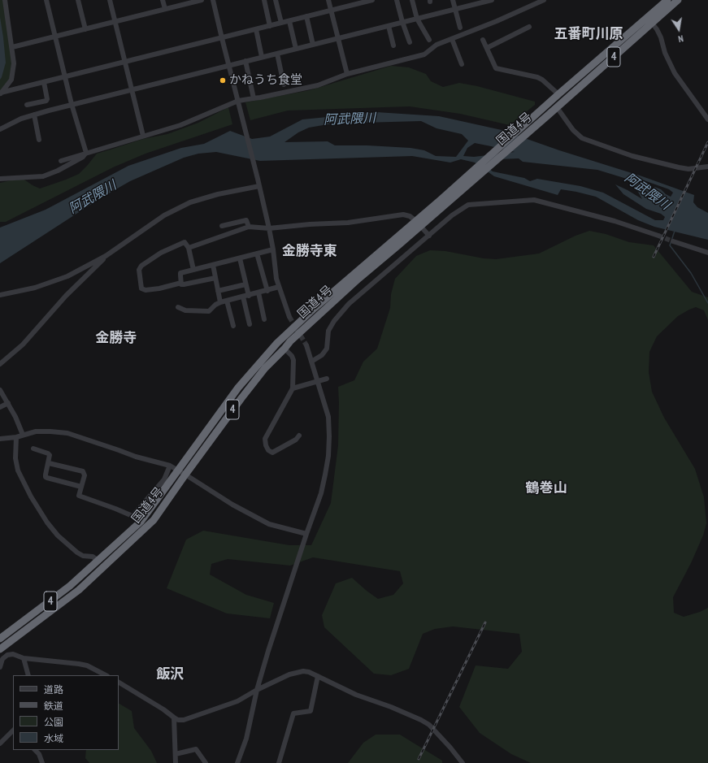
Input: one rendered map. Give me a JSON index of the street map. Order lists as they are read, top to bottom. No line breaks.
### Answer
{"streets":{"highway":["4","国道4号"]},"districts":["五番町川原","金勝寺東","金勝寺","鶴巻山","飯沢"],"water":["阿武隈川"],"places":["かねうち食堂"],"legend":["道路","鉄道","公園","水域"],"north":"bottom"}
